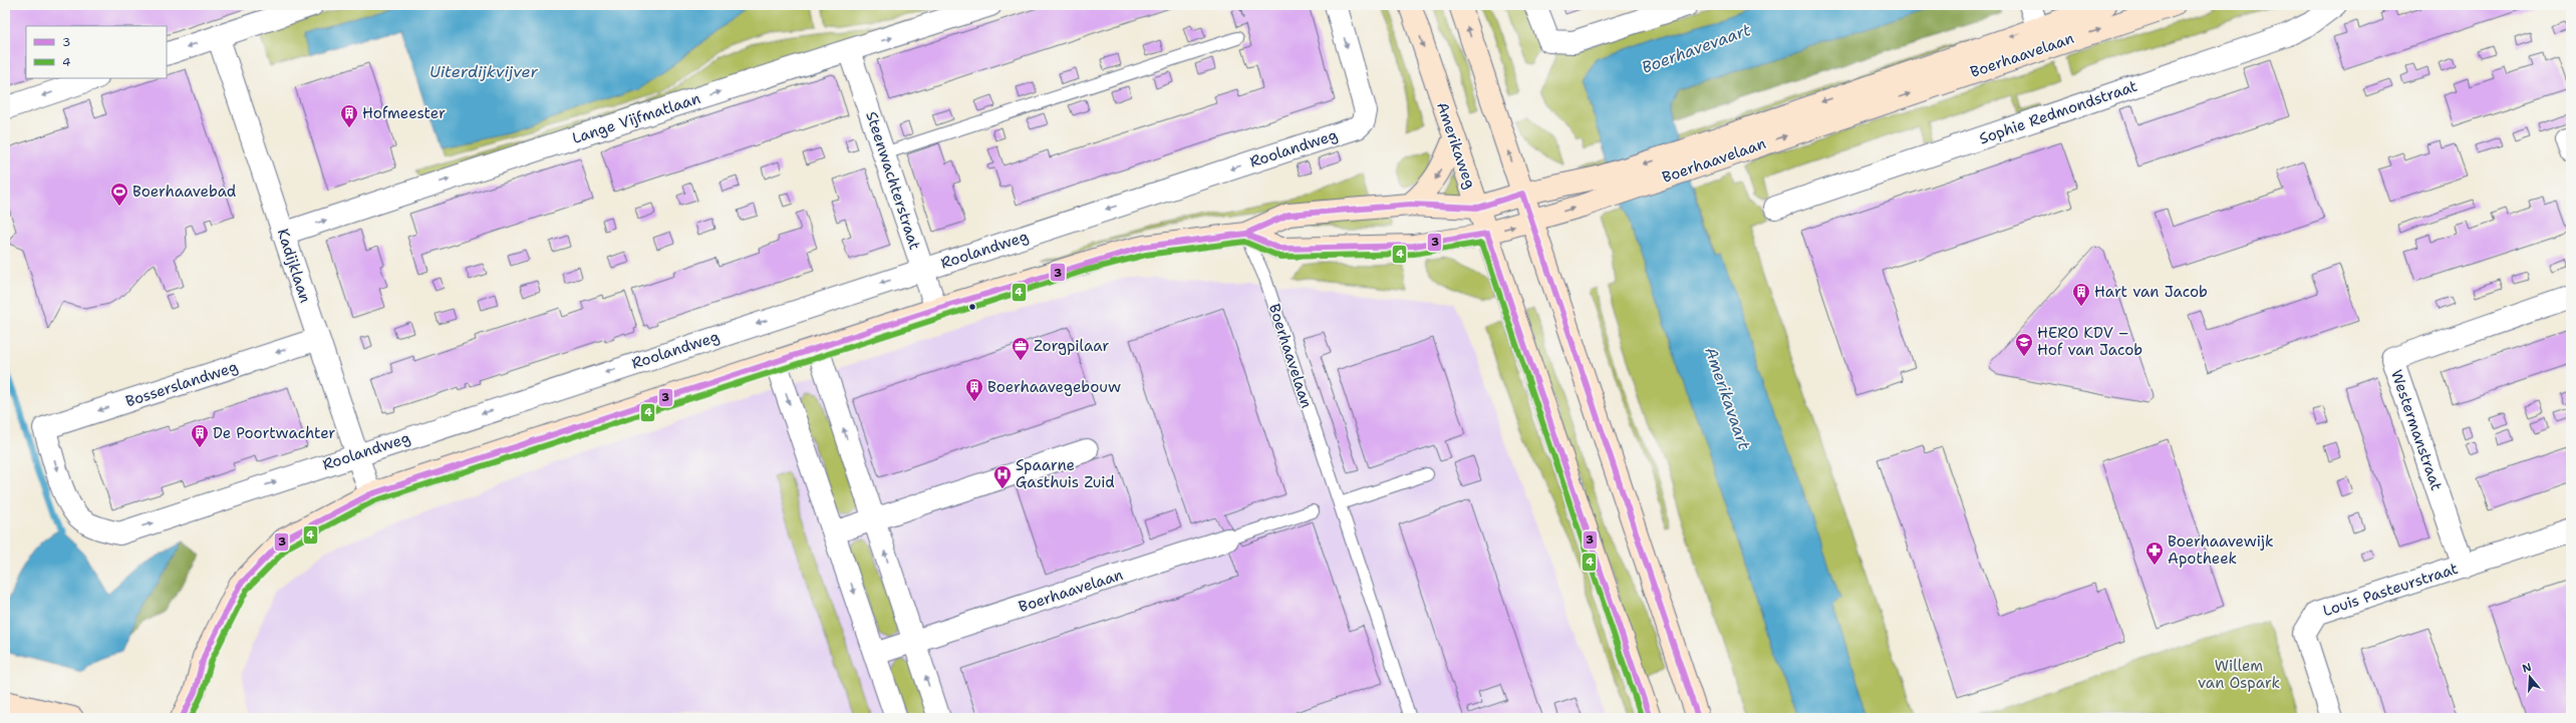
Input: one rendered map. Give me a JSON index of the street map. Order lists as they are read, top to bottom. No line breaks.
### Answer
{"streets":{"main road":["Boerhaavelaan","Amerikaweg"],"street":["Sophie Redmondstraat","Lange Vijfmatlaan","Roolandweg","Steenwachterstraat","Kadijklaan","Bosserslandweg","Westermanstraat","Louis Pasteurstraat"]},"crossings":[["Boerhaavelaan","Amerikaweg"],["Boerhaavelaan","Steenwachterstraat"],["Boerhaavelaan","Kadijklaan"],["Lange Vijfmatlaan","Steenwachterstraat"],["Lange Vijfmatlaan","Kadijklaan"],["Roolandweg","Steenwachterstraat"],["Roolandweg","Kadijklaan"],["Roolandweg","Bosserslandweg"],["Kadijklaan","Bosserslandweg"],["Westermanstraat","Louis Pasteurstraat"]],"one_way":["Lange Vijfmatlaan","Bosserslandweg"],"water":["Boerhavevaart","Uiterdijkvijver","Amerikavaart"],"parks":["Willem van Ospark"],"places":{"building":["Hofmeester","Hart van Jacob","Boerhaavegebouw","De Poortwachter"],"sports":["Boerhaavebad"],"school or university":["HERO KDV – Hof van Jacob"],"office":["Zorgpilaar"],"hospital":["Spaarne Gasthuis Zuid"],"pharmacy":["Boerhaavewijk Apotheek"]},"lines":["transit line 3","transit line 4"],"legend":["3","4"],"north":"top"}
